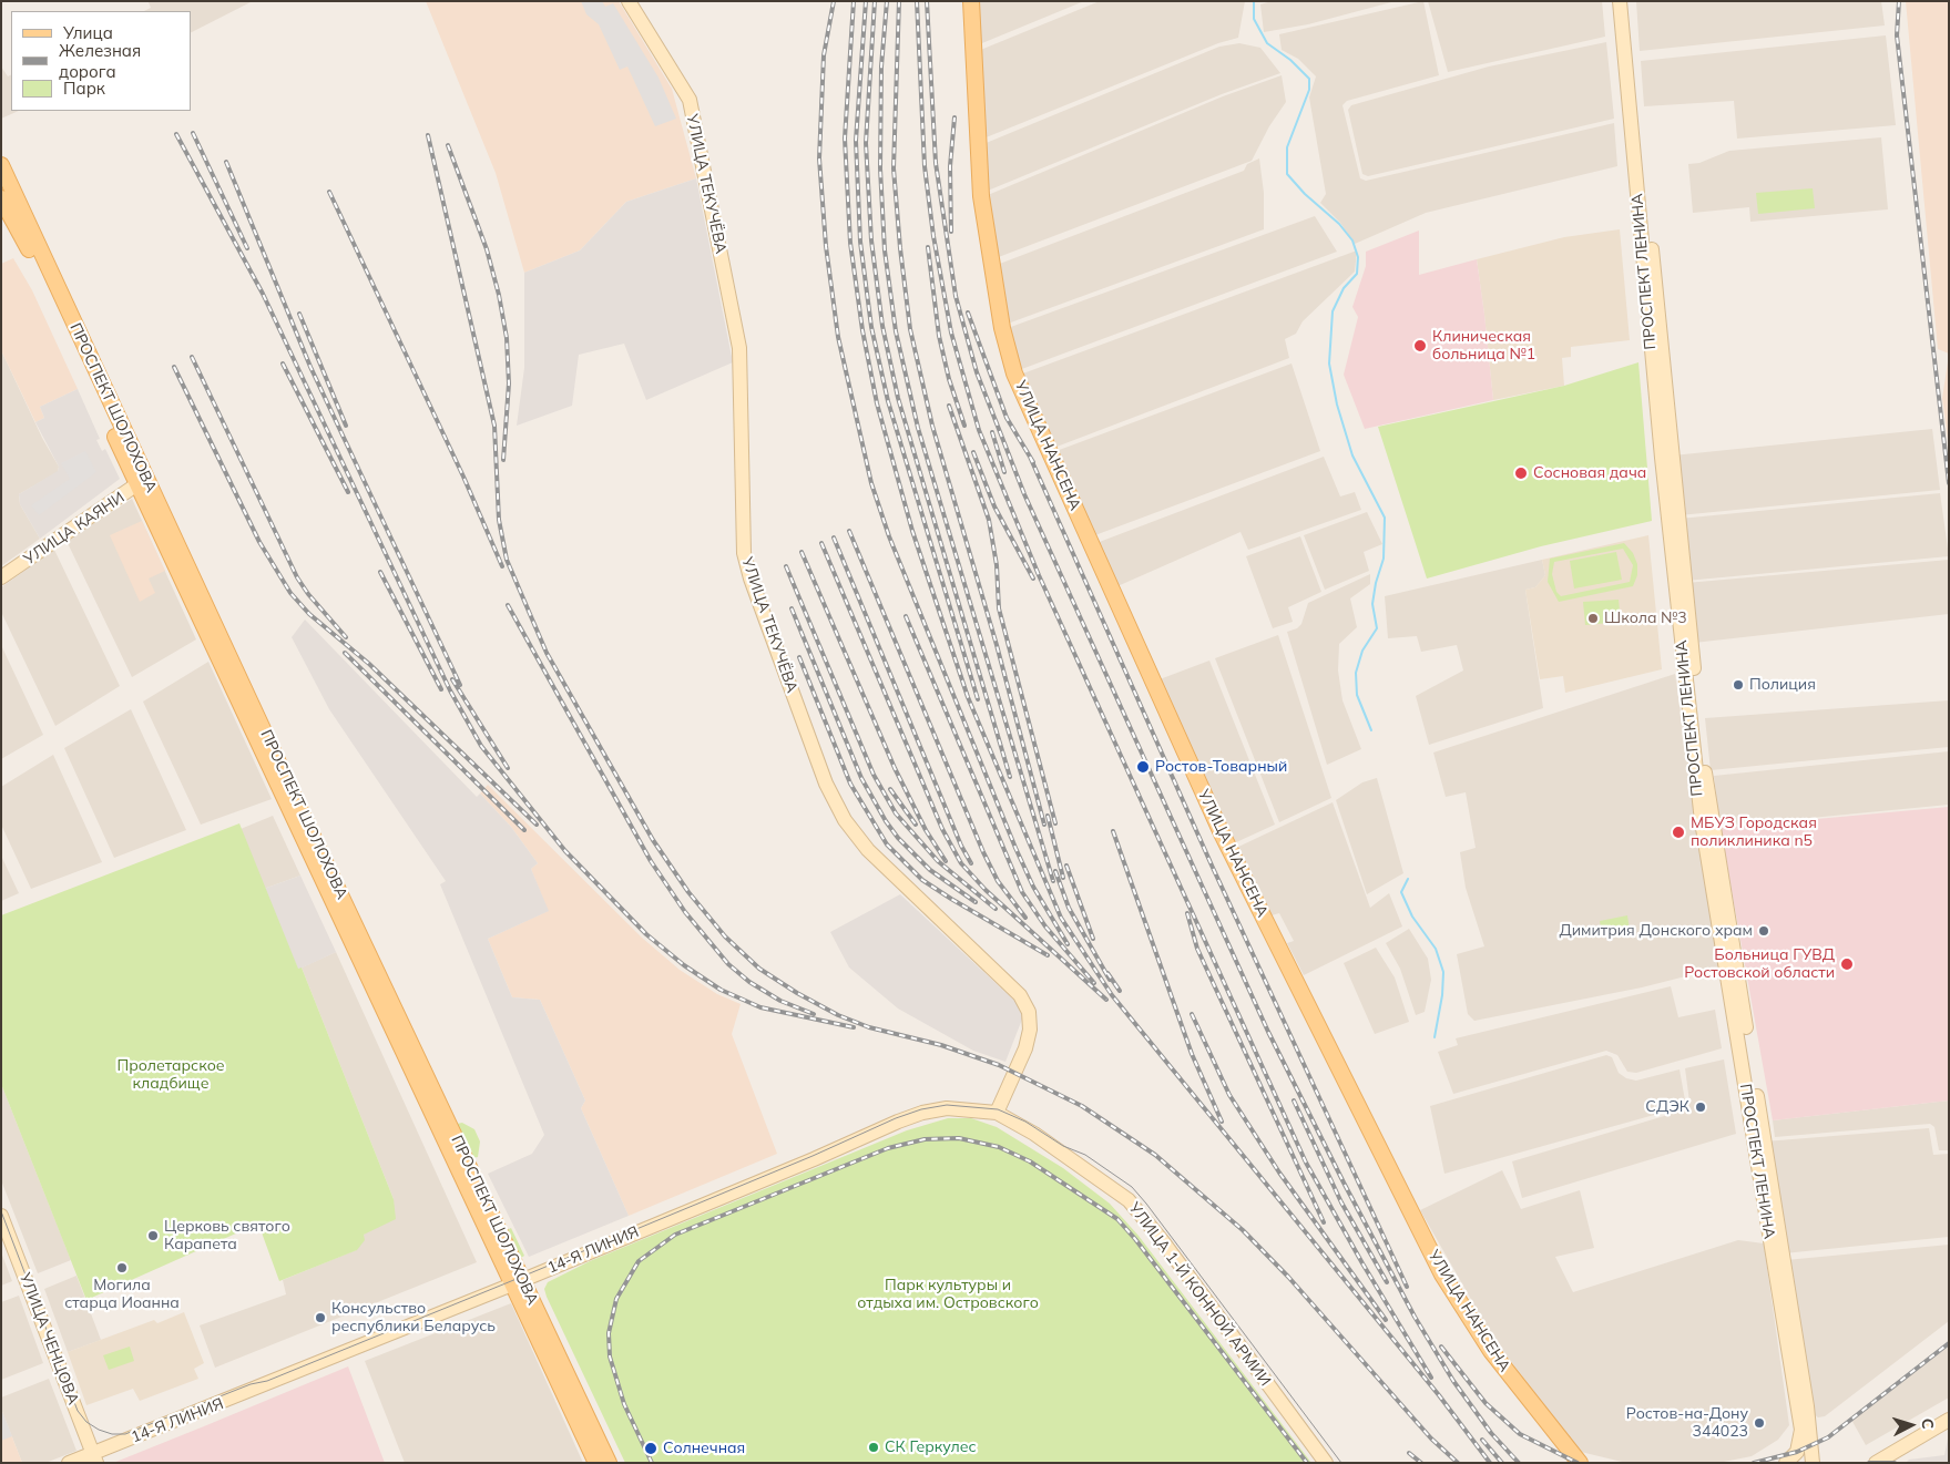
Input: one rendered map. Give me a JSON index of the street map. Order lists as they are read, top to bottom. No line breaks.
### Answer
{"streets":{"main road":["УЛИЦА ТЕКУЧЁВА","ПРОСПЕКТ ЛЕНИНА","ПРОСПЕКТ ШОЛОХОВА","УЛИЦА НАНСЕНА","УЛИЦА КАЯНИ","14-Я ЛИНИЯ","УЛИЦА 1-Й КОННОЙ АРМИИ","УЛИЦА ЧЕНЦОВА"]},"crossings":[["УЛИЦА ТЕКУЧЁВА","14-Я ЛИНИЯ"],["УЛИЦА ТЕКУЧЁВА","УЛИЦА 1-Й КОННОЙ АРМИИ"],["ПРОСПЕКТ ШОЛОХОВА","УЛИЦА КАЯНИ"],["ПРОСПЕКТ ШОЛОХОВА","14-Я ЛИНИЯ"],["14-Я ЛИНИЯ","УЛИЦА 1-Й КОННОЙ АРМИИ"],["14-Я ЛИНИЯ","УЛИЦА ЧЕНЦОВА"]],"parks":["Пролетарское кладбище","Парк культуры и отдыха им. Островского"],"places":["Клиническая больница №1","Сосновая дача","Школа №3","Полиция","Ростов-Товарный","МБУЗ Городская поликлиника n5","Димитрия Донского храм","Больница ГУВД Ростовской области","СДЭК","Церковь святого Карапета","Могила старца Иоанна","Консульство республики Беларусь","Ростов-на-Дону 344023","СК Геркулес","Солнечная"],"legend":["Улица","Железная дорога","Парк"],"north":"right"}
